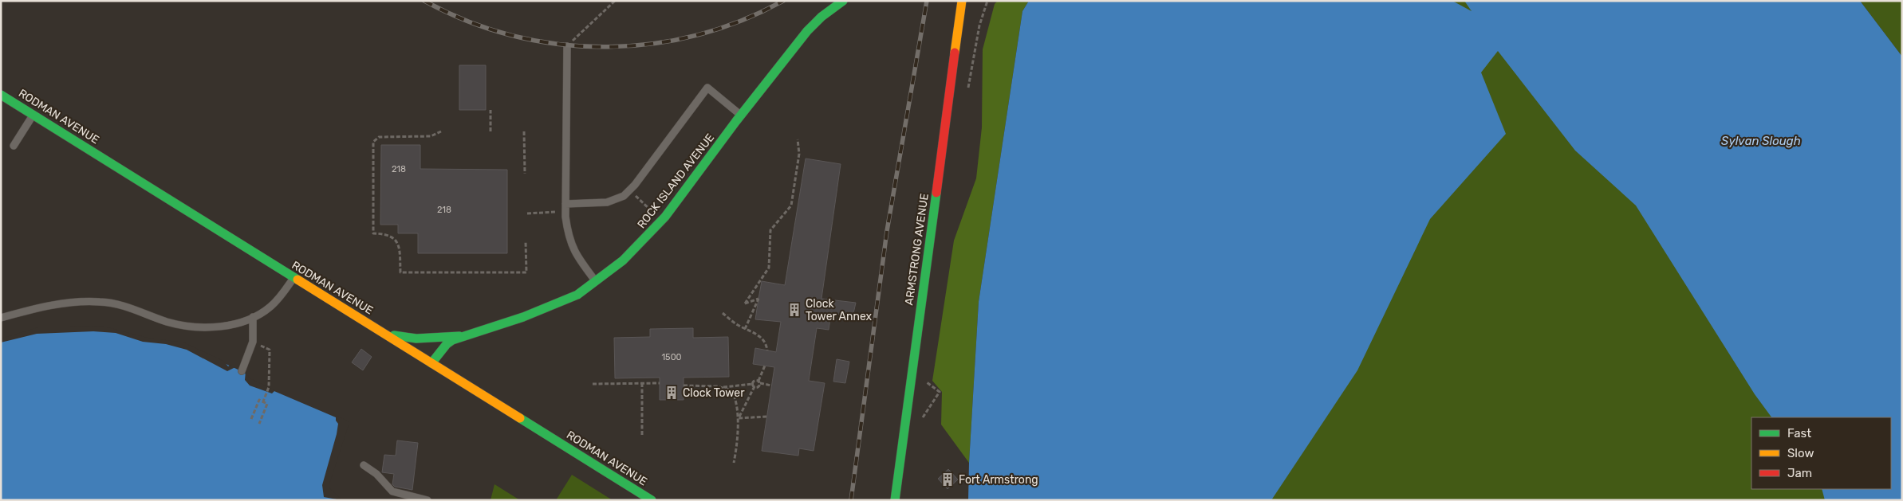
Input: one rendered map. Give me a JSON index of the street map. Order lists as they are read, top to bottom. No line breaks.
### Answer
{"streets":{"street":["RODMAN AVENUE","ROCK ISLAND AVENUE","ARMSTRONG AVENUE"]},"crossings":[["RODMAN AVENUE","ROCK ISLAND AVENUE"]],"water":["Sylvan Slough"],"places":{"building":["Clock Tower Annex","Clock Tower","Fort Armstrong"]},"house_numbers":["218","218","1500"],"legend":["Fast","Slow","Jam"]}
